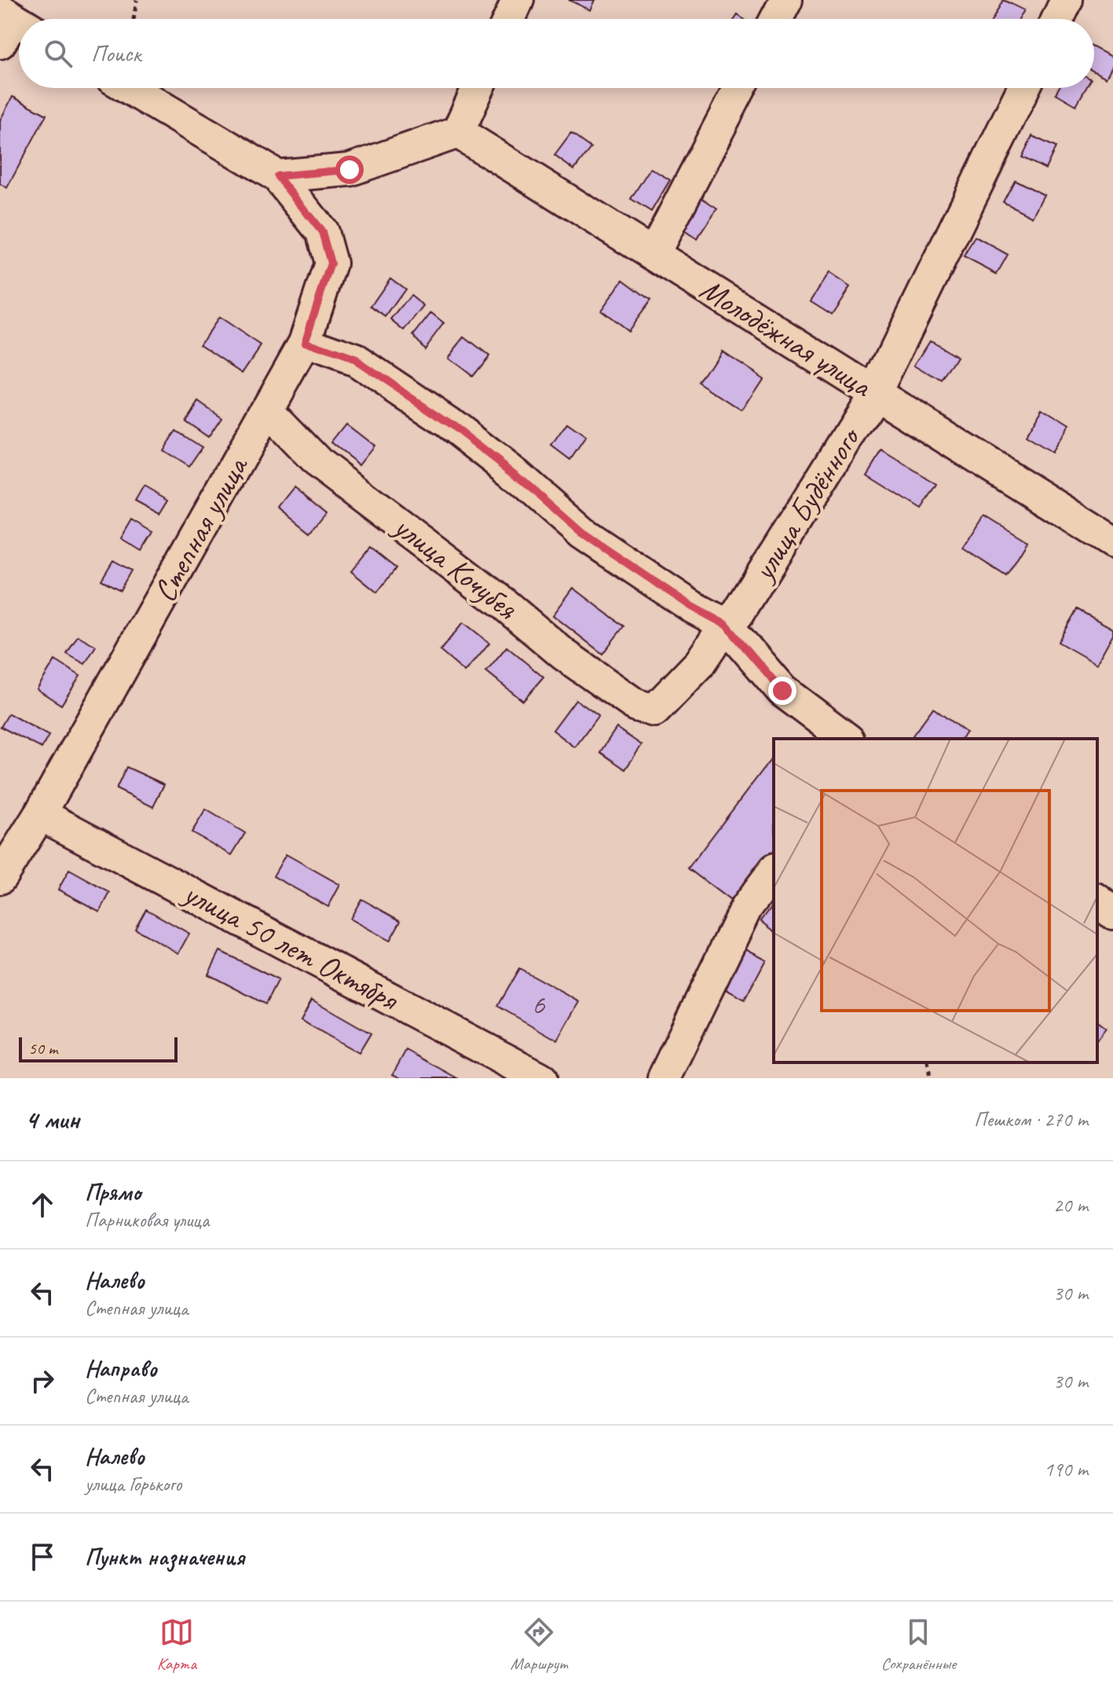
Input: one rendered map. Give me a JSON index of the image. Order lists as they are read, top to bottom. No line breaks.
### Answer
{"streets":{"street":["Молодёжная улица","улица Будённого","Степная улица","улица Кочубея","улица 50 лет Октября"]},"crossings":[["Молодёжная улица","улица Будённого"],["улица Будённого","улица Кочубея"],["Степная улица","улица Кочубея"],["Степная улица","улица 50 лет Октября"]],"house_numbers":["6"],"scale_bar":"50 m","page":{"search":"Поиск","scale":"50 m","heading":["4 мин","Пешком · 270 m"],"list":[["Прямо","Парниковая улица","20 m"],["Налево","Степная улица","30 m"],["Направо","Степная улица","30 m"],["Налево","улица Горького","190 m"],"Пункт назначения"],"nav":["Карта","Маршрут","Сохранённые"]}}
